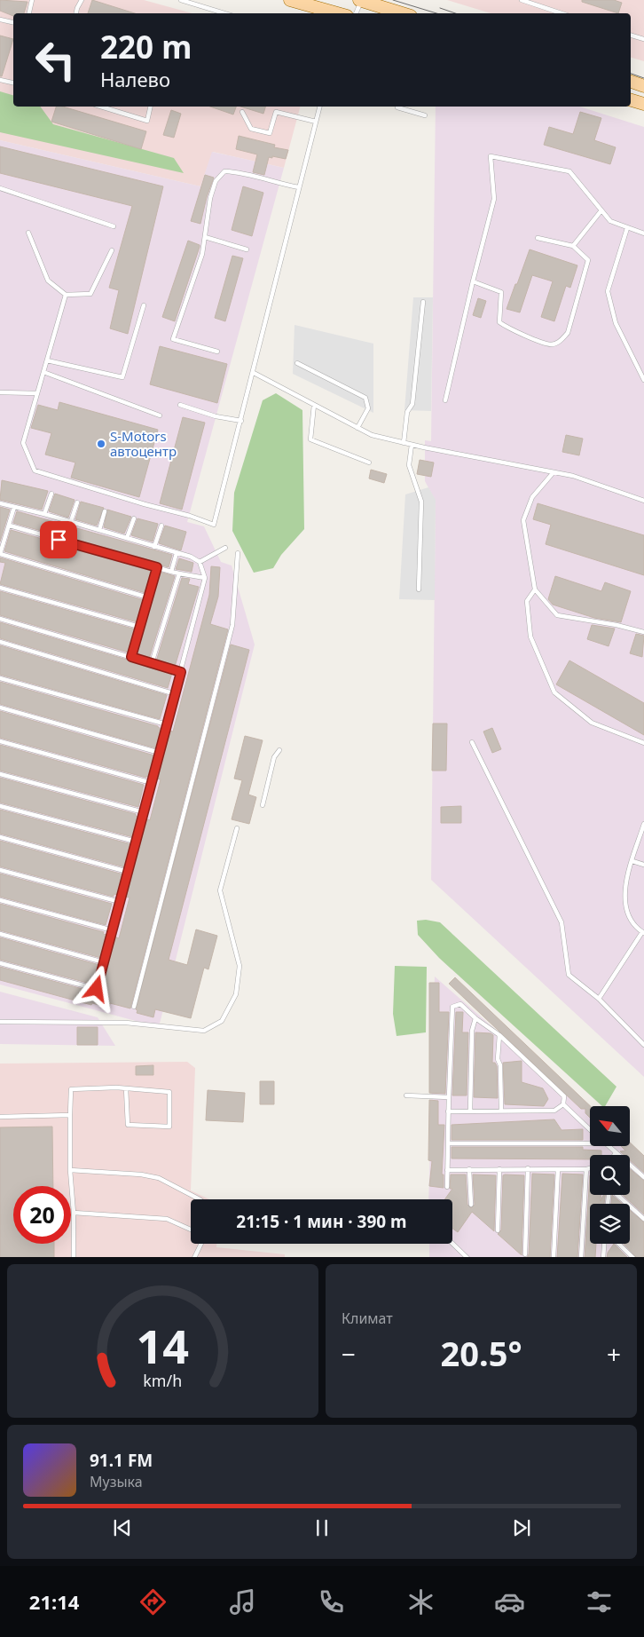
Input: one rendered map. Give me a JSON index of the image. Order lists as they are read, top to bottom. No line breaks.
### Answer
{"places":["S-Motors автоцентр"],"north":"top left","page":{"turn":["220 m","Налево"],"limit":"20","trip":"21:15 · 1 мин · 390 m","tile":"Климат","heat":["−","20.5°","+"],"song":["91.1 FM","Музыка"],"tabs":"21:14","gauge":["14","km/h"]}}
